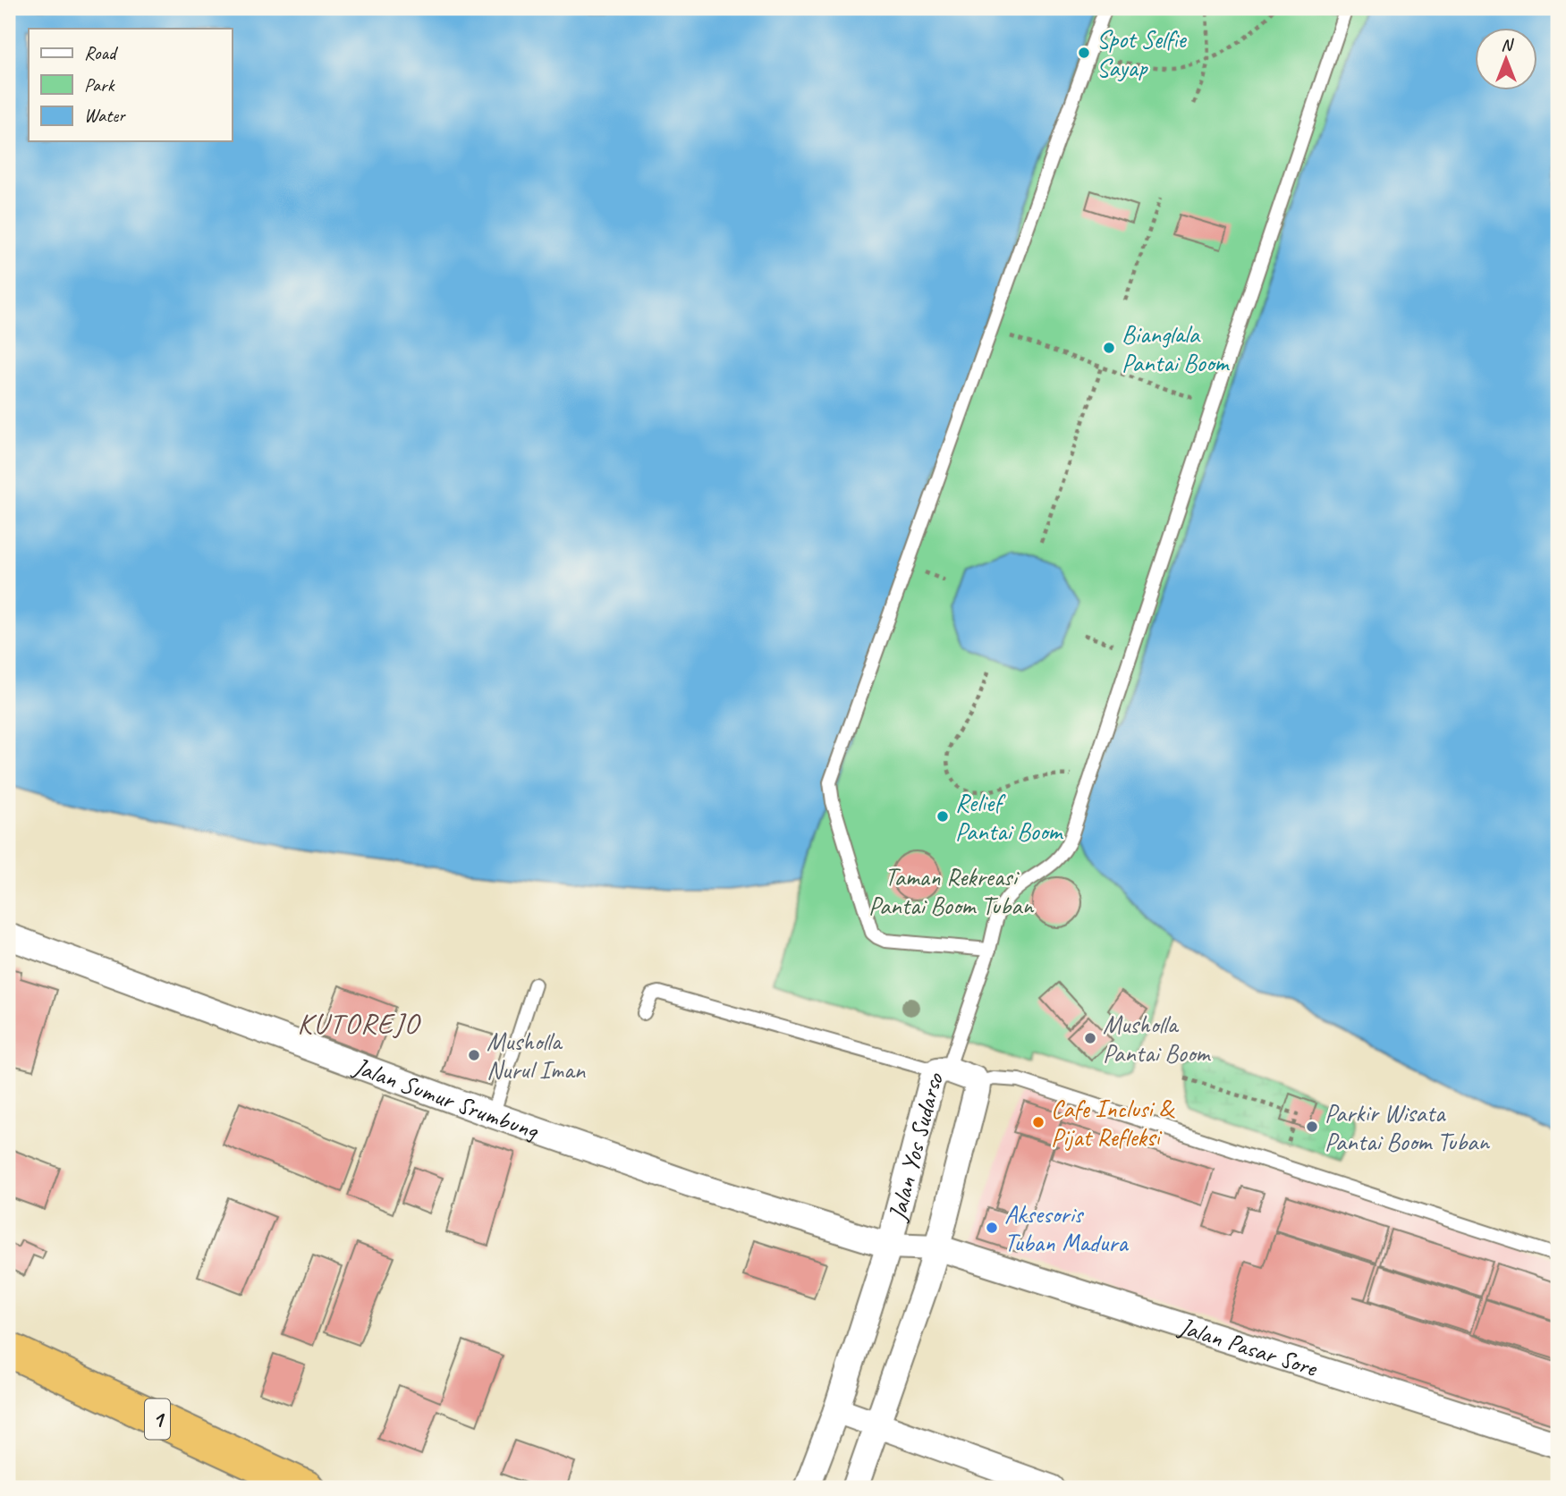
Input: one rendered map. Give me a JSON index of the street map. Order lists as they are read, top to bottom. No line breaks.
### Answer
{"streets":{"highway":["1"],"street":["Jalan Sumur Srumbung","Jalan Yos Sudarso","Jalan Pasar Sore"]},"crossings":[["Jalan Sumur Srumbung","Jalan Yos Sudarso"],["Jalan Sumur Srumbung","Jalan Pasar Sore"],["Jalan Yos Sudarso","Jalan Pasar Sore"]],"districts":["KUTOREJO"],"parks":["Taman Rekreasi Pantai Boom Tuban"],"places":["Spot Selfie Sayap","Bianglala Pantai Boom","Relief Pantai Boom","Musholla Pantai Boom","Musholla Nurul Iman","Cafe Inclusi & Pijat Refleksi","Parkir Wisata Pantai Boom Tuban","Aksesoris Tuban Madura"],"legend":["Road","Park","Water"],"north":"top"}
